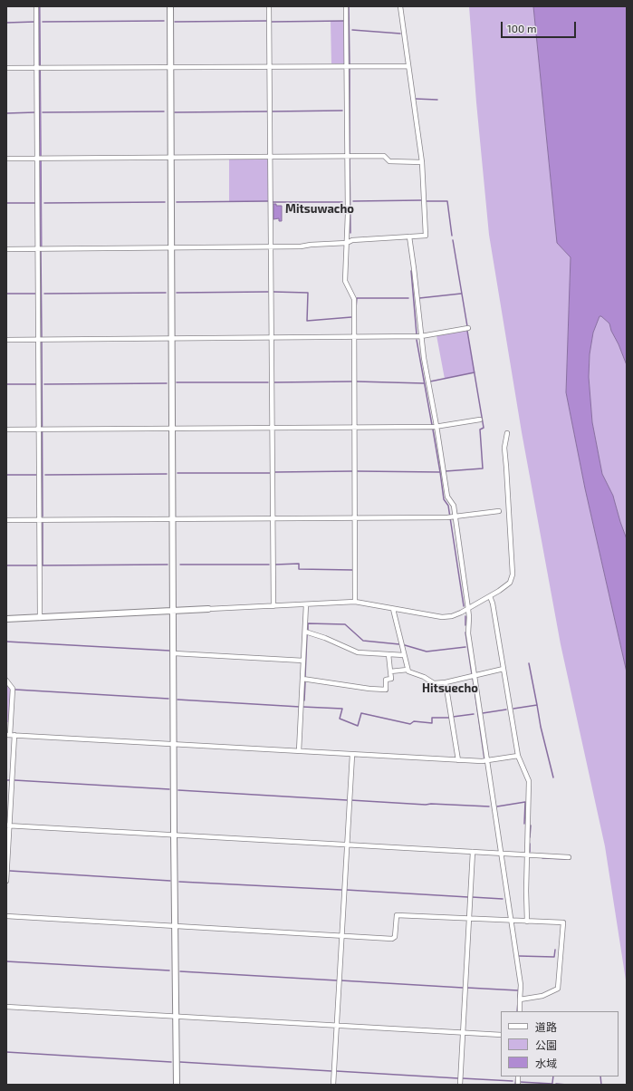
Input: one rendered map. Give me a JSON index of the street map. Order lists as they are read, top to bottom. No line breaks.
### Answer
{"districts":["Mitsuwacho","Hitsuecho"],"legend":["道路","公園","水域"],"scale_bar":"100 m"}
